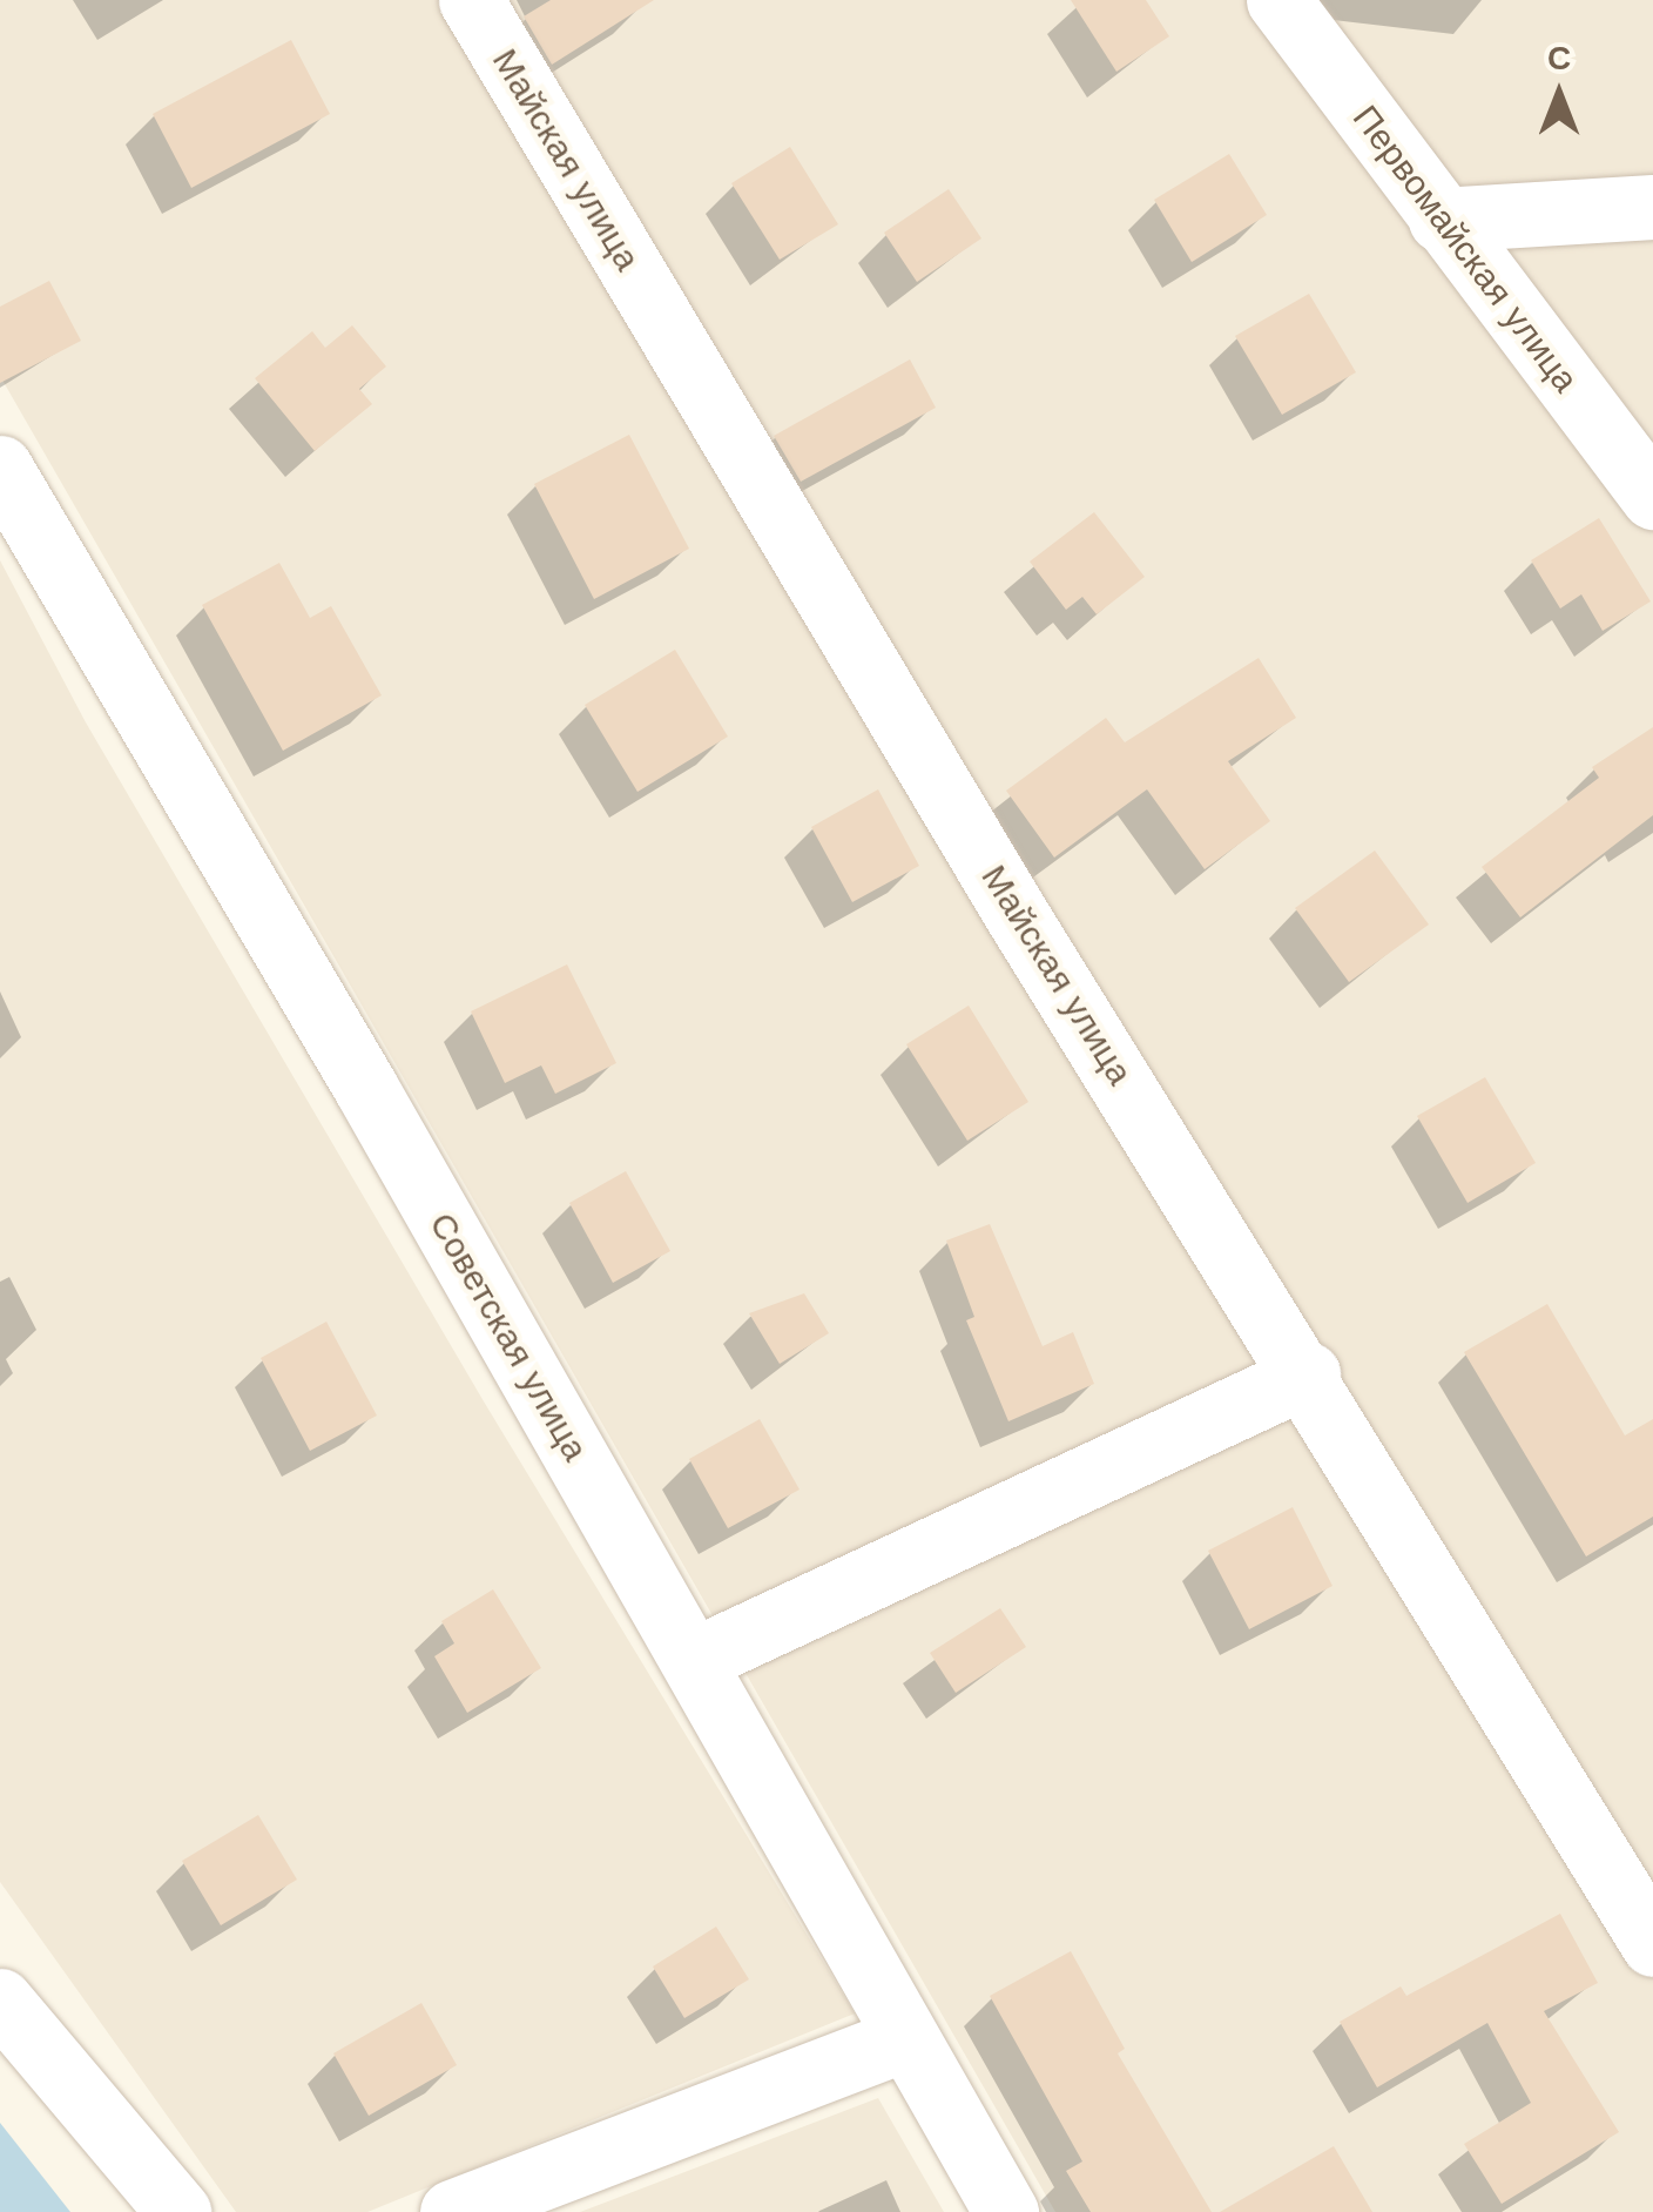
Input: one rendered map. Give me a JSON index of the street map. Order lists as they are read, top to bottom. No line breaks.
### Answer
{"streets":{"street":["Майская улица","Первомайская улица","Советская улица"]},"north":"top"}
